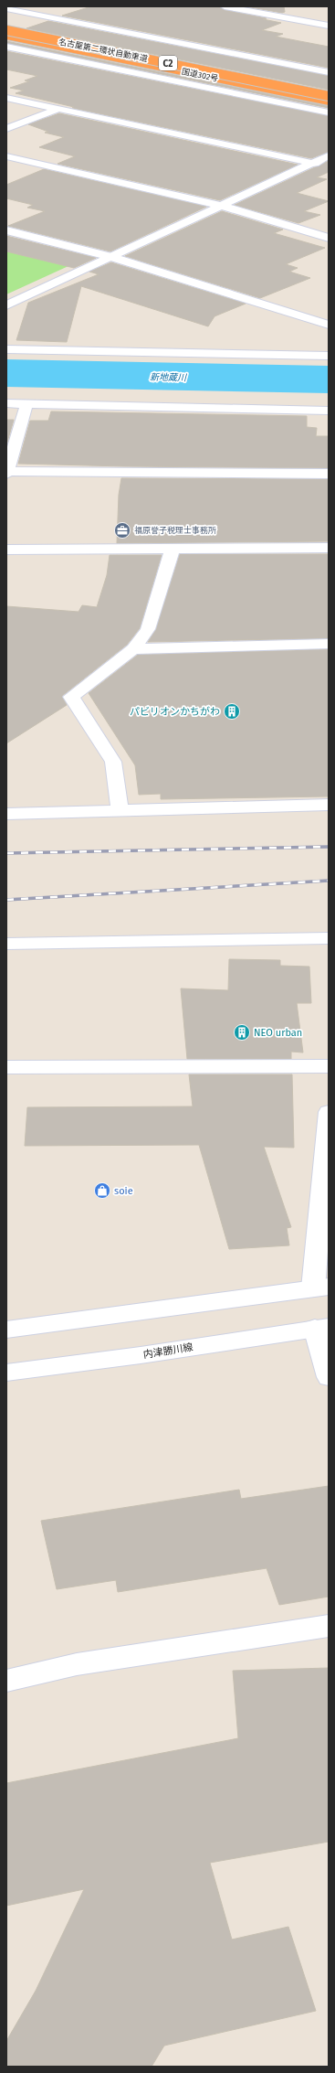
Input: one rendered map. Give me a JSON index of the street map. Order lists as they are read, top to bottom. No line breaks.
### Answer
{"streets":{"highway":["名古屋第二環状自動車道","C2","国道302号"],"street":["内津勝川線"]},"water":["新地蔵川"],"places":{"office":["福原誉子税理士事務所"],"building":["パビリオンかちがわ","NEO urban"],"shop":["soie"]}}
